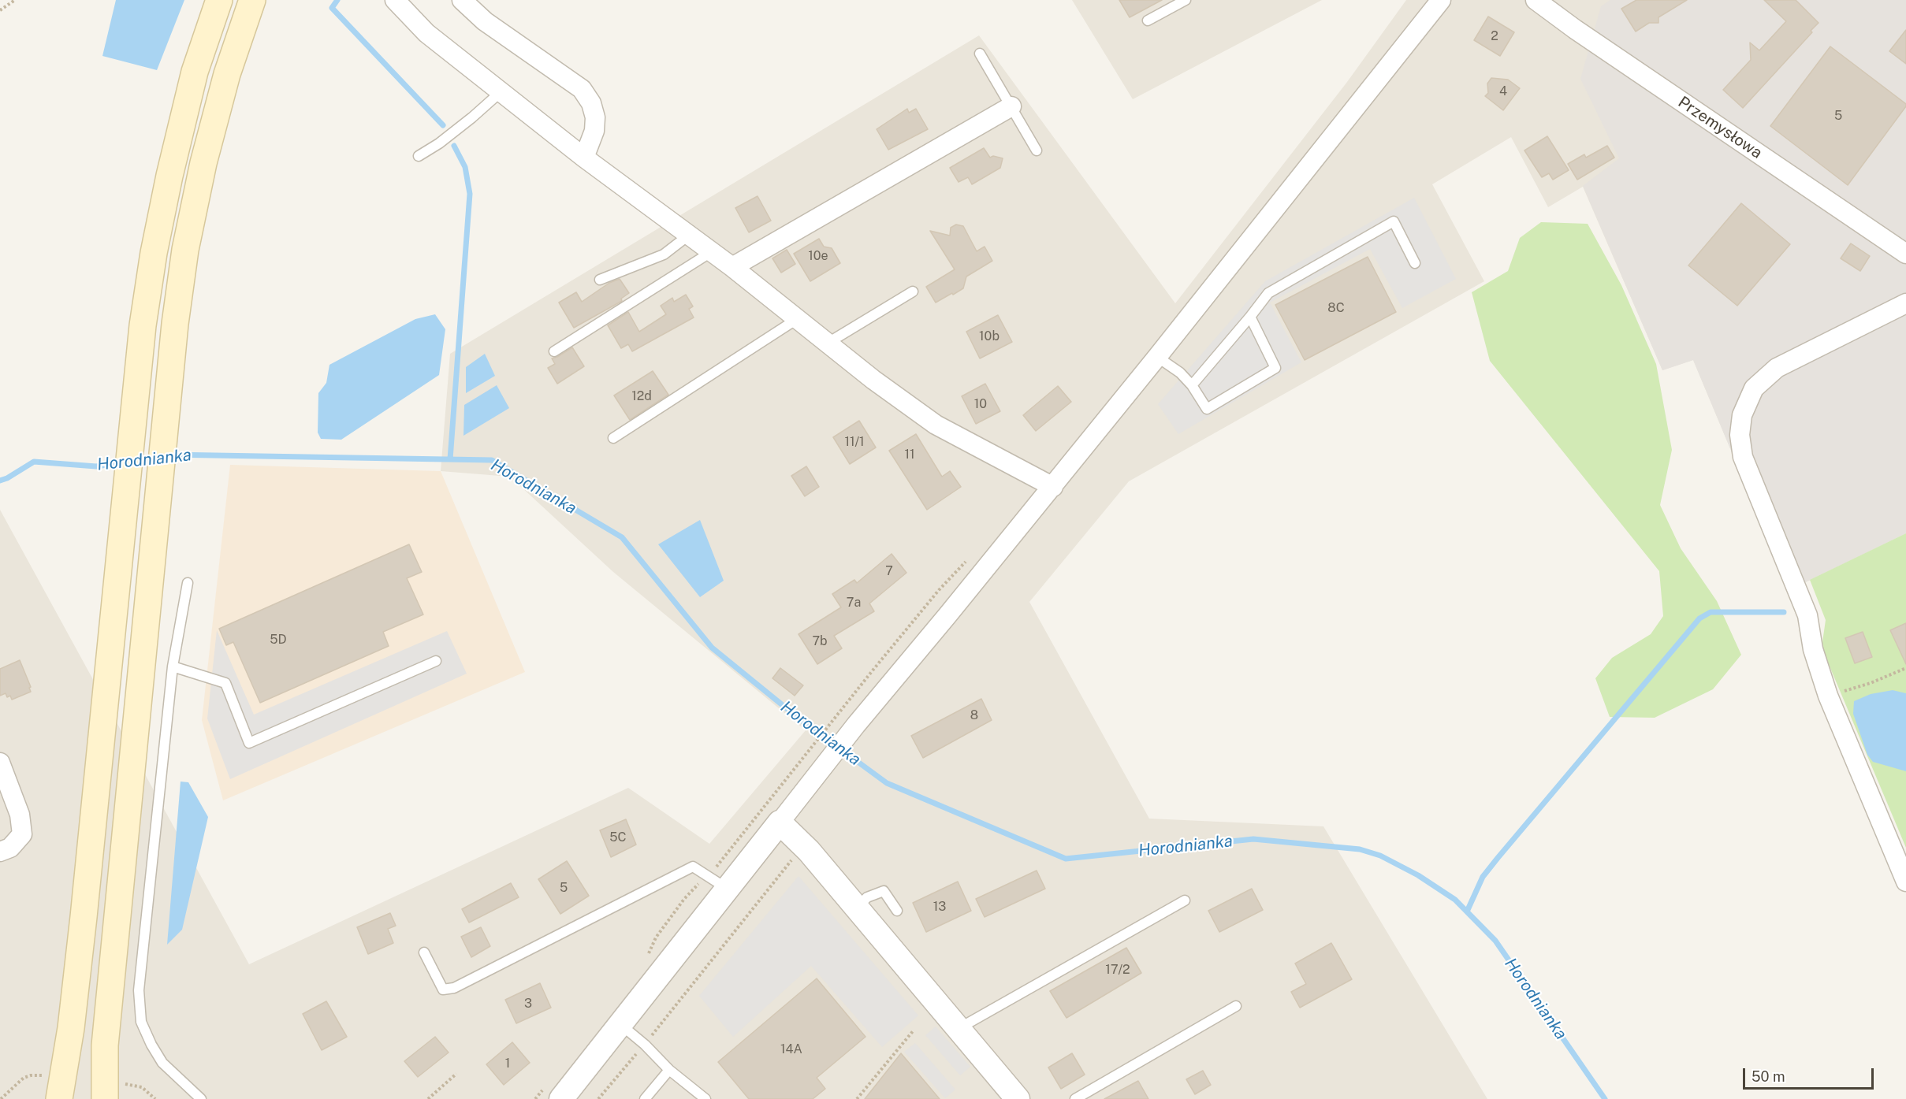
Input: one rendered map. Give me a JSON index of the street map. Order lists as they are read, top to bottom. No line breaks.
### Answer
{"streets":{"street":["Przemysłowa"]},"water":["Horodnianka"],"house_numbers":["2","4","5","10e","8C","10b","12d","10","11/1","11","7","7a","5D","7b","8","5C","5","13","17/2","3","14A","1"],"scale_bar":"50 m"}
